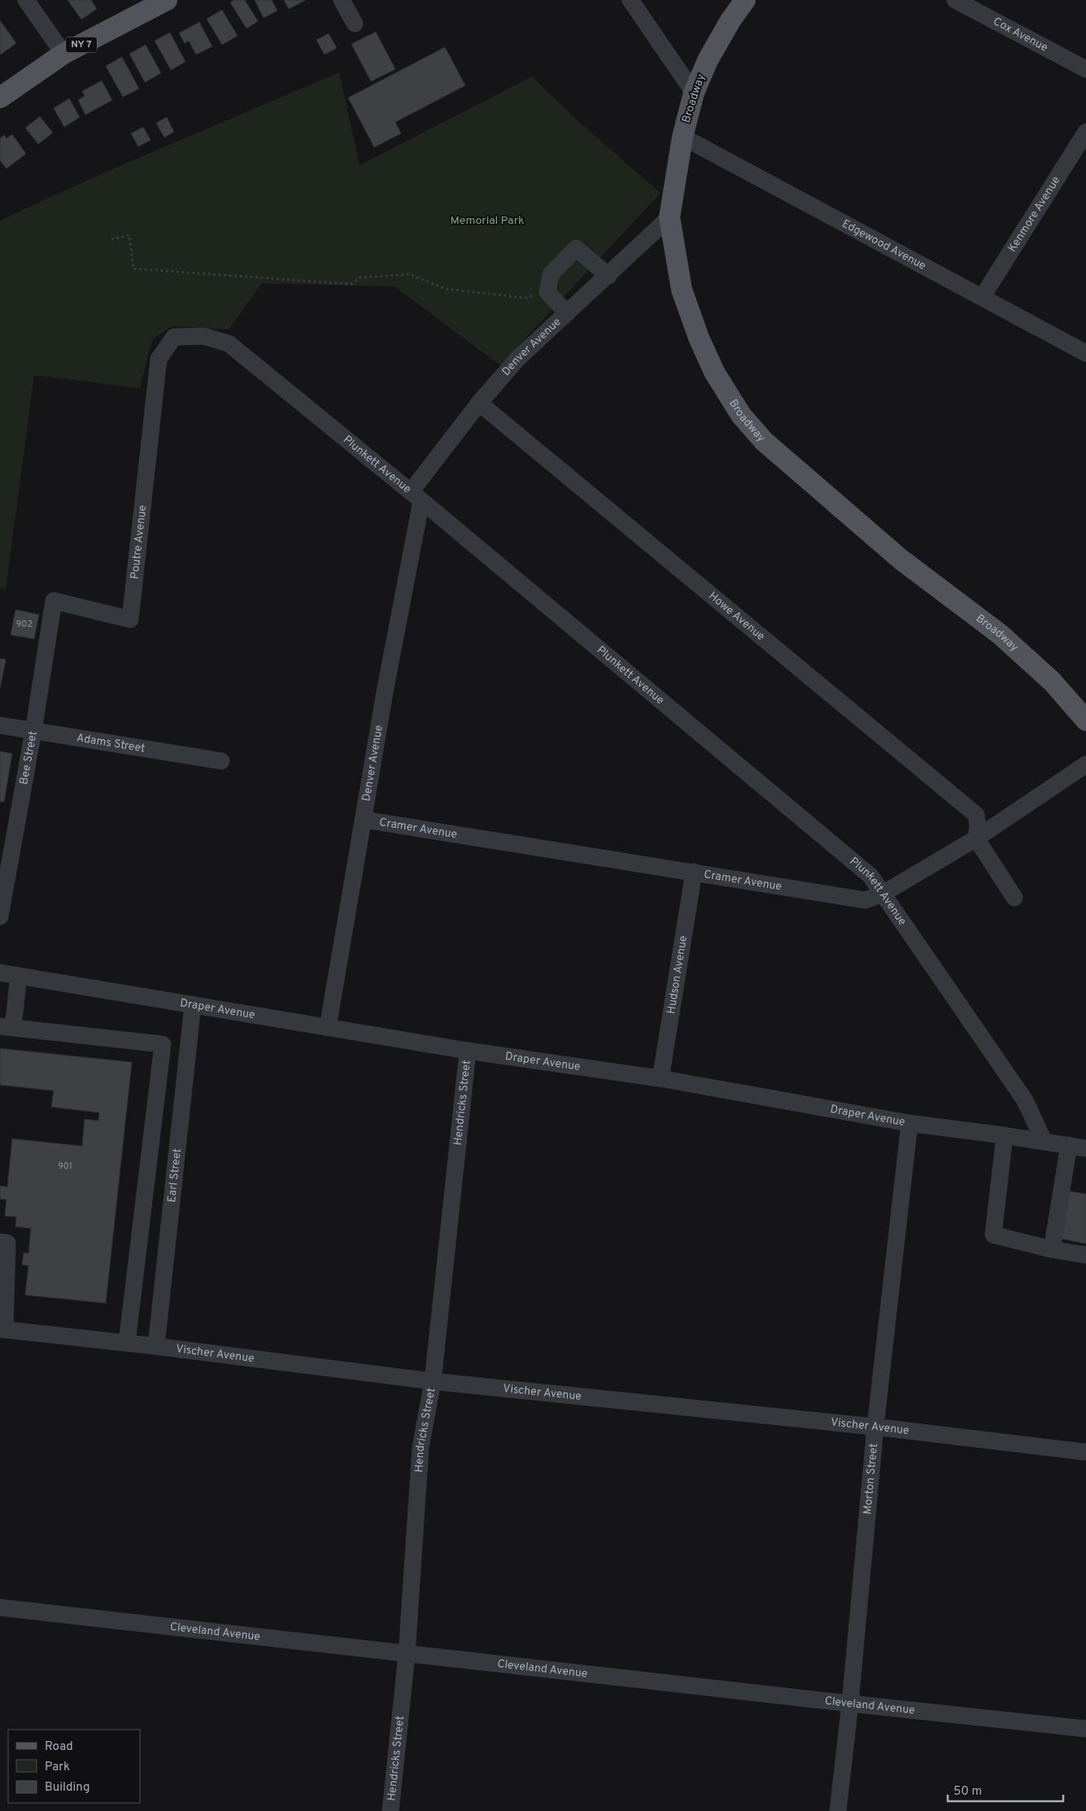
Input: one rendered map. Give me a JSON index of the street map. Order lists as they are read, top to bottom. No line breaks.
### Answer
{"streets":{"main road":["NY 7","Broadway"],"street":["Cox Avenue","Kenmore Avenue","Edgewood Avenue","Denver Avenue","Plunkett Avenue","Poutre Avenue","Howe Avenue","Adams Street","Bee Street","Cramer Avenue","Hudson Avenue","Draper Avenue","Hendricks Street","Earl Street","Vischer Avenue","Morton Street","Cleveland Avenue"]},"crossings":[["Broadway","Edgewood Avenue"],["Broadway","Denver Avenue"],["Kenmore Avenue","Edgewood Avenue"],["Denver Avenue","Plunkett Avenue"],["Denver Avenue","Howe Avenue"],["Denver Avenue","Cramer Avenue"],["Denver Avenue","Draper Avenue"],["Plunkett Avenue","Poutre Avenue"],["Plunkett Avenue","Cramer Avenue"],["Plunkett Avenue","Draper Avenue"],["Poutre Avenue","Bee Street"],["Howe Avenue","Cramer Avenue"],["Adams Street","Bee Street"],["Cramer Avenue","Hudson Avenue"],["Hudson Avenue","Draper Avenue"],["Draper Avenue","Hendricks Street"],["Draper Avenue","Earl Street"],["Draper Avenue","Morton Street"],["Hendricks Street","Vischer Avenue"],["Hendricks Street","Cleveland Avenue"],["Earl Street","Vischer Avenue"],["Vischer Avenue","Morton Street"],["Morton Street","Cleveland Avenue"]],"parks":["Memorial Park"],"house_numbers":["902","901"],"legend":["Road","Park","Building"],"scale_bar":"50 m"}
